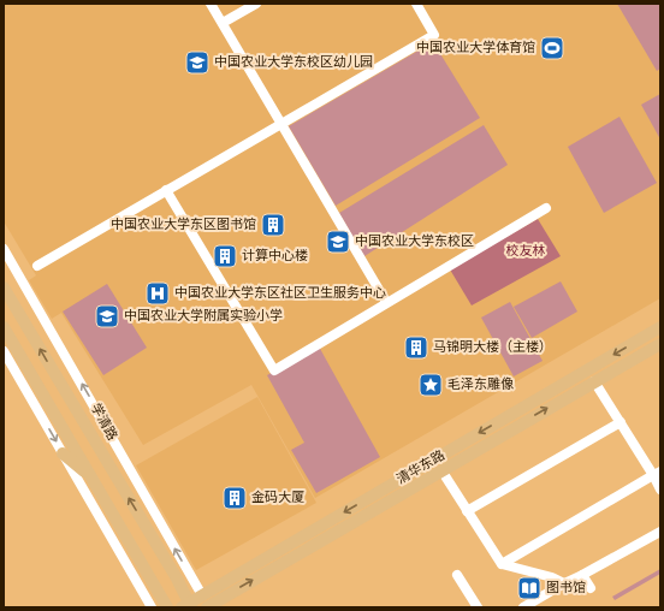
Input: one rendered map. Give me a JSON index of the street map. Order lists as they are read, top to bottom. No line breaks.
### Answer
{"streets":{"main road":["学清路","清华东路"]},"crossings":[["学清路","清华东路"]],"parks":["校友林"],"places":{"sports":["中国农业大学体育馆"],"school or university":["中国农业大学东校区幼儿园","中国农业大学东校区","中国农业大学附属实验小学"],"building":["中国农业大学东区图书馆","计算中心楼","马锦明大楼（主楼）","金码大厦"],"hospital":["中国农业大学东区社区卫生服务中心"],"place":["毛泽东雕像"],"library":["图书馆"]}}
